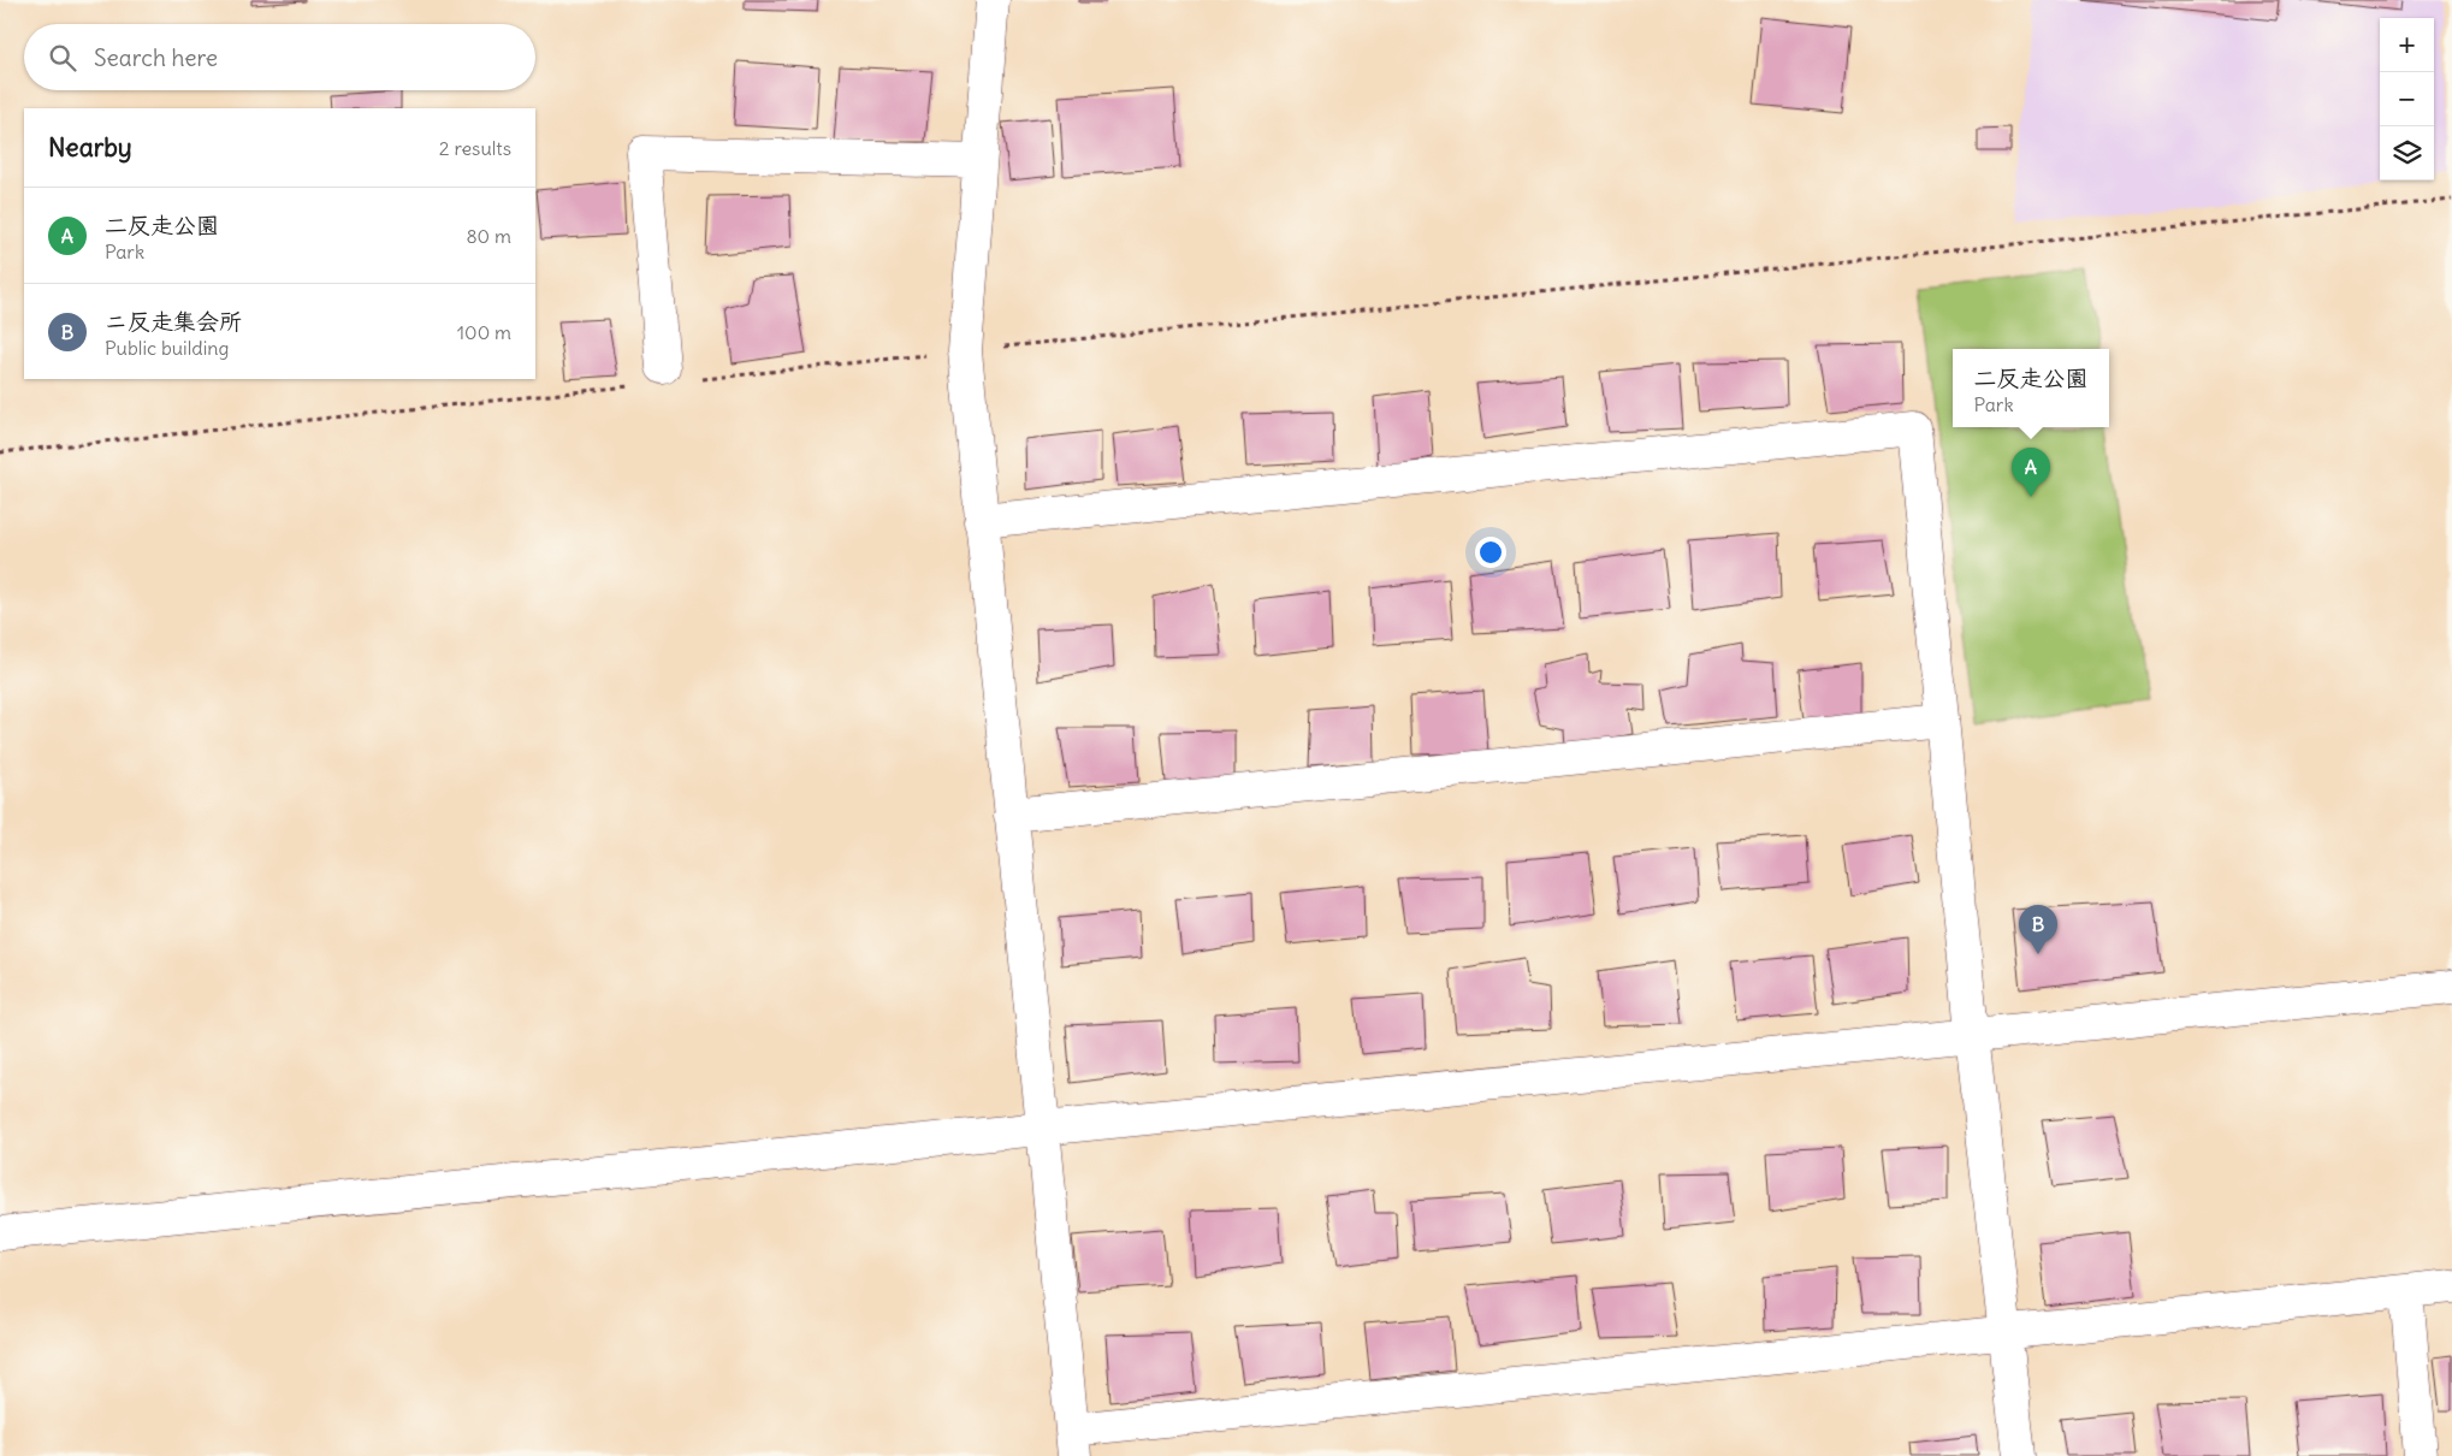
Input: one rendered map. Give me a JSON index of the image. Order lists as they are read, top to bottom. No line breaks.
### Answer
{"page":{"map_buttons":["+","−"],"search":"Search here","heading":["Nearby","2 results"],"list":[{"mark":"A","name":"二反走公園","note":"Park","value":"80 m"},{"mark":"B","name":"ニ反走集会所","note":"Public building","value":"100 m"}],"popup":["二反走公園","Park"],"pins":["A","B"]}}
